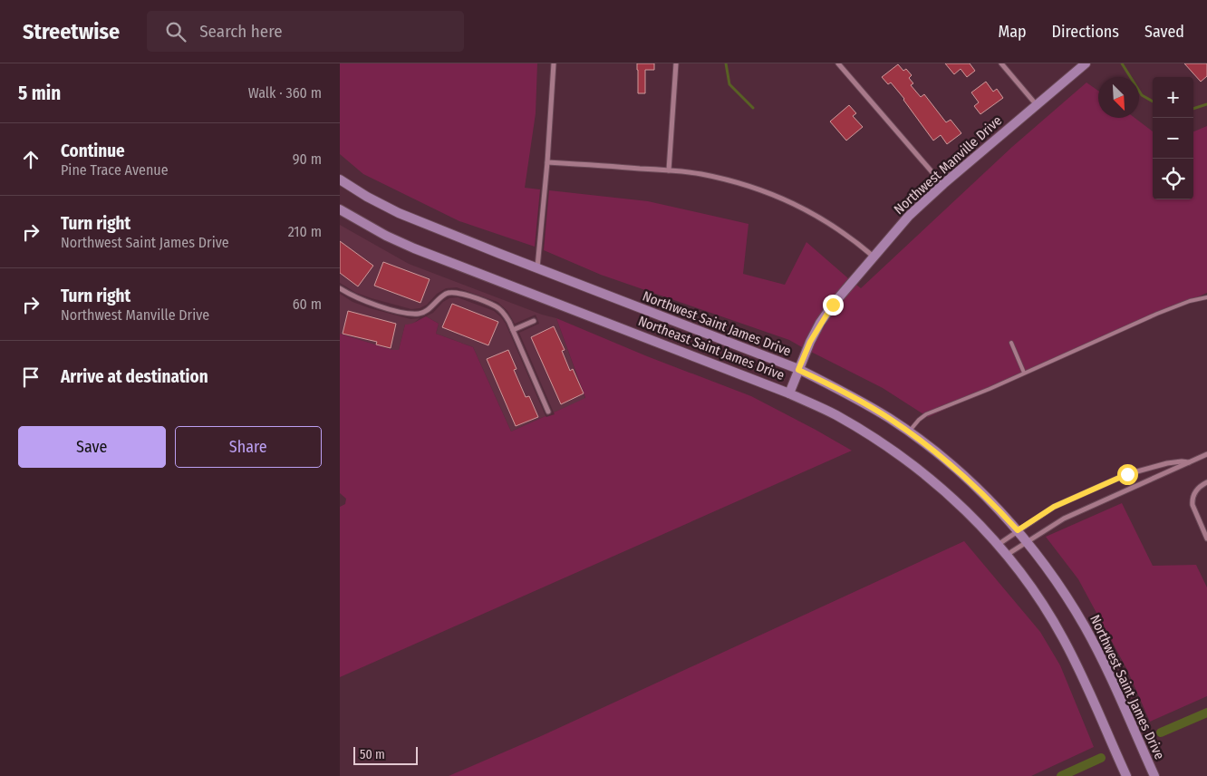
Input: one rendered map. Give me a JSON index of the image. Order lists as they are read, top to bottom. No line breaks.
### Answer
{"streets":{"main road":["Northwest Manville Drive","Northwest Saint James Drive","Northeast Saint James Drive"]},"crossings":[["Northwest Manville Drive","Northwest Saint James Drive"],["Northwest Manville Drive","Northeast Saint James Drive"]],"scale_bar":"50 m","north":"bottom right","page":{"header":"Streetwise","search":"Search here","nav":["Map","Directions","Saved"],"heading":["5 min","Walk · 360 m"],"map_buttons":["+","−"],"list":[["Continue","Pine Trace Avenue","90 m"],["Turn right","Northwest Saint James Drive","210 m"],["Turn right","Northwest Manville Drive","60 m"],"Arrive at destination"],"buttons":["Save","Share"],"scale":"50 m"}}
